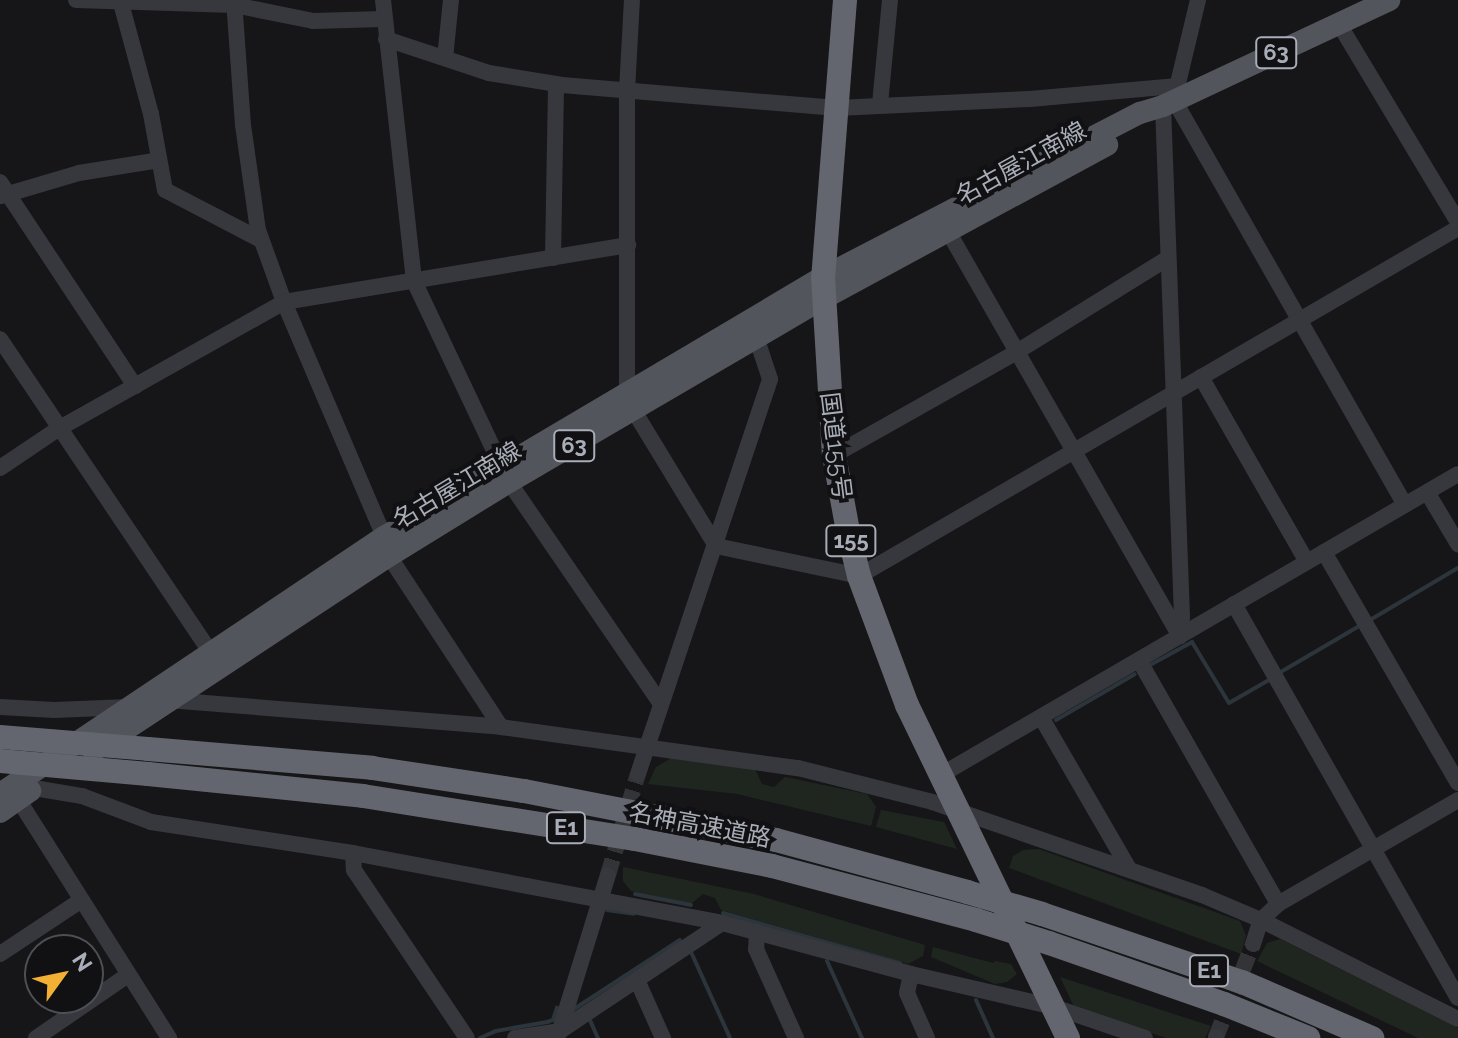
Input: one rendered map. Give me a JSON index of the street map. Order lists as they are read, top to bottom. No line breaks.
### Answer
{"streets":{"highway":["国道155号","155","名神高速道路","E1"],"main road":["63","名古屋江南線"]},"crossings":[["名古屋江南線","国道155号"]],"north":"top right"}
